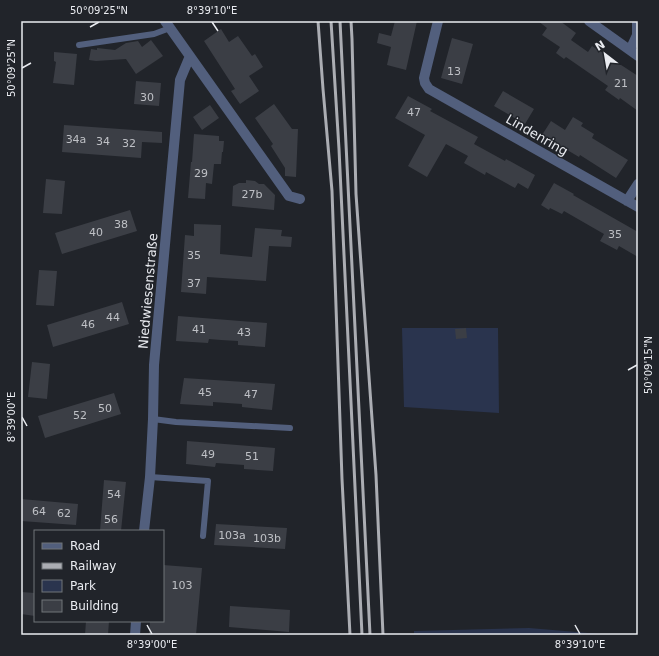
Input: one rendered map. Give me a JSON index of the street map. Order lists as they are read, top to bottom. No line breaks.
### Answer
{"streets":{"street":["Lindenring","Niedwiesenstraße"]},"house_numbers":["13","21","30","47","34a","34","32","29","27b","38","40","35","35","37","44","46","41","43","45","47","50","52","49","51","54","64","62","56","103a","103b","103"],"legend":["Road","Railway","Park","Building"],"north":"top left","coordinates":["50°09'25\"N","8°39'10\"E","50°09'15\"N","8°39'00\"E"]}
